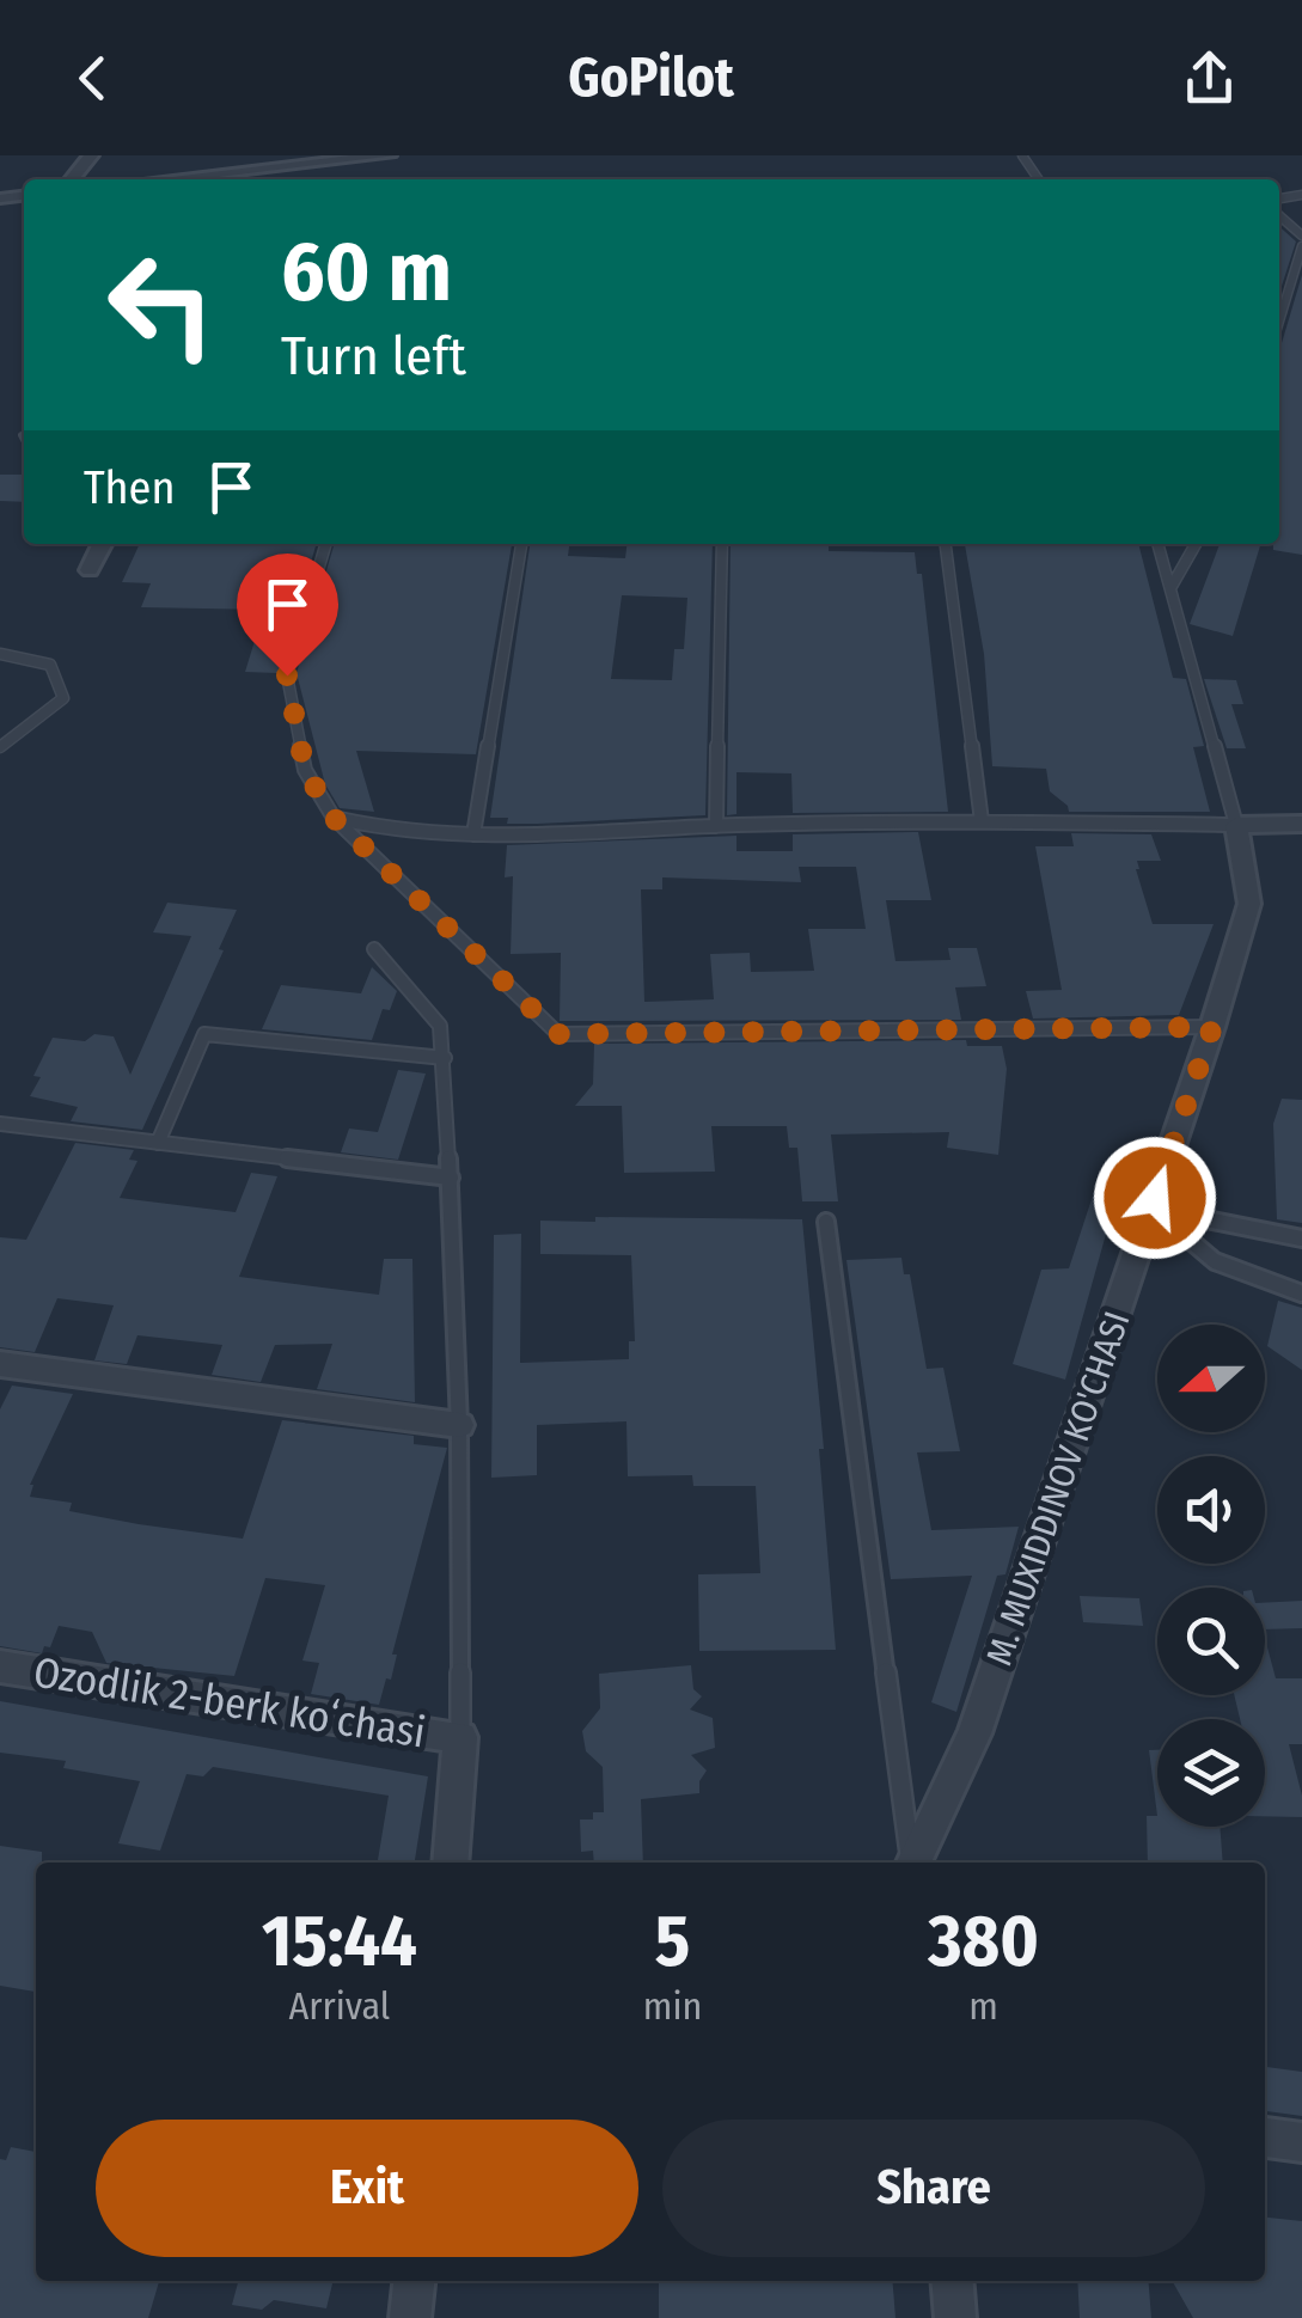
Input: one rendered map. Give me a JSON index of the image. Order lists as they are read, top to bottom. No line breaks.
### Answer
{"streets":{"street":["M. MUXIDDINOV KO'CHASI","Ozodlik 2-berk koʻchasi"]},"north":"left","page":{"header":"GoPilot","turn":["60 m","Turn left"],"then":"Then","eta":["15:44","Arrival","5","min","380","m"],"buttons":["Exit","Share"]}}
